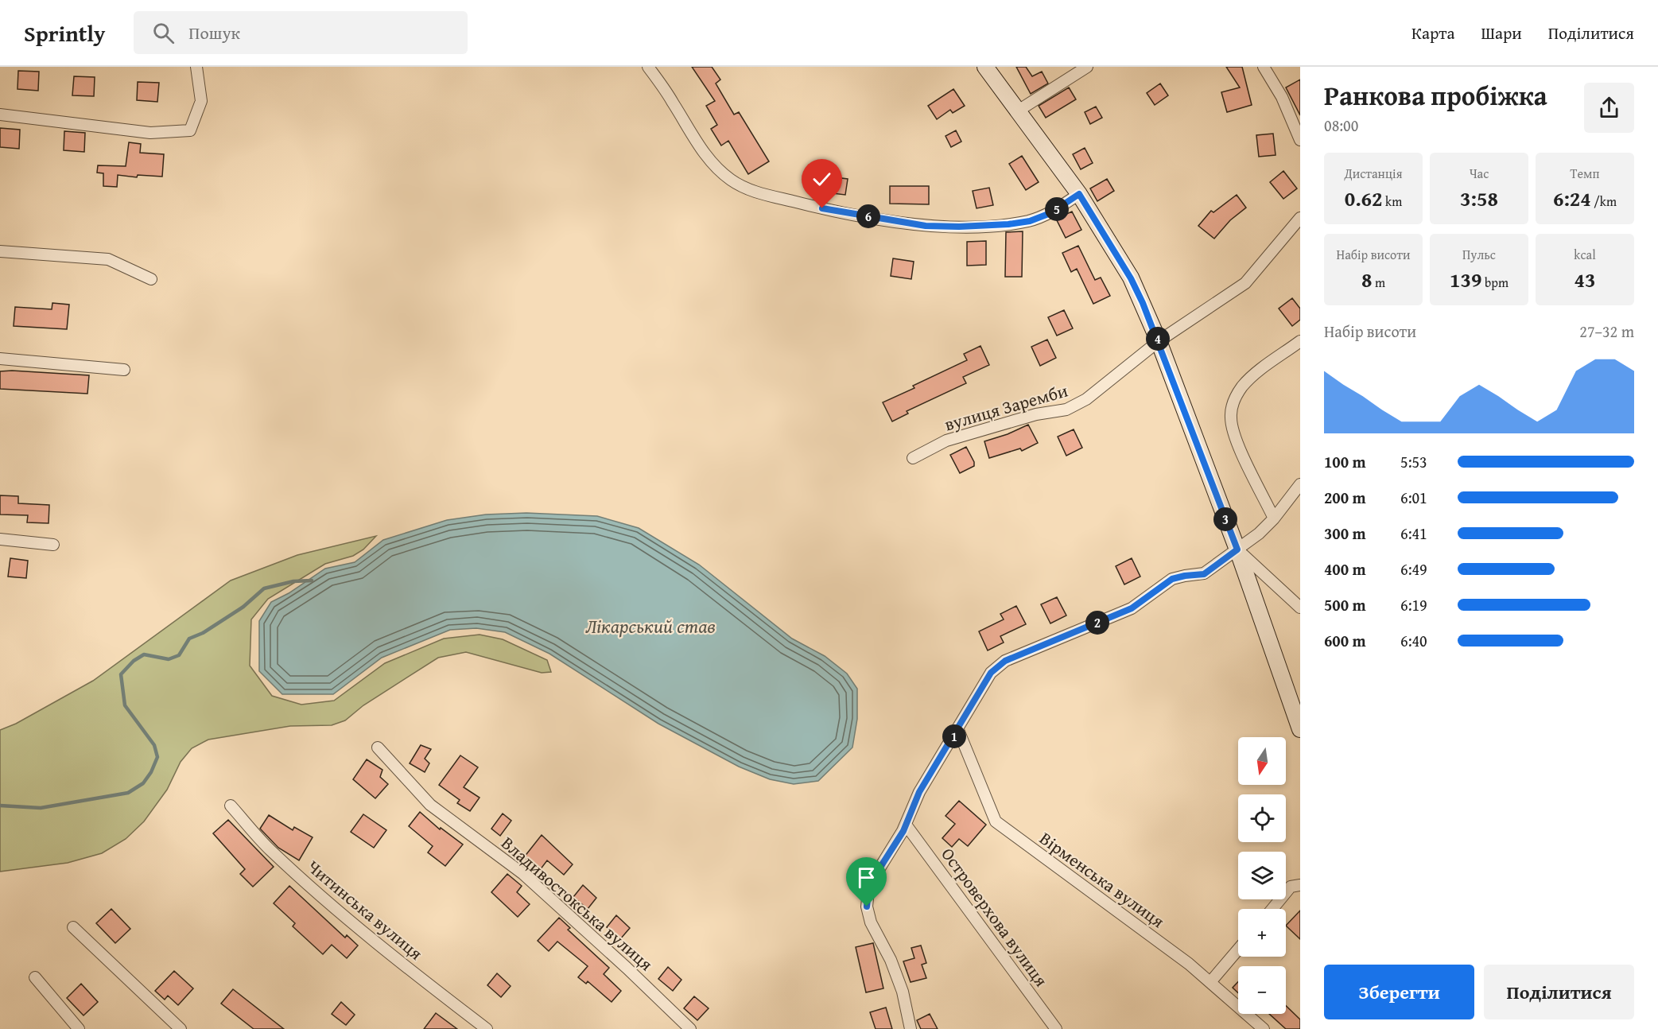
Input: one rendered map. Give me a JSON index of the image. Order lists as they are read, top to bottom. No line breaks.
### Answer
{"streets":{"street":["вулиця Заремби","Вірменська вулиця","Владивостокська вулиця","Читинська вулиця","Островерхова вулиця"]},"water":["Лікарський став"],"north":"bottom","page":{"header":"Sprintly","search":"Пошук","nav":["Карта","Шари","Поділитися"],"heading":["Ранкова пробіжка","08:00"],"stats":[["Дистанція","0.62 km"],["Час","3:58"],["Темп","6:24 /km"],["Набір висоти","8 m"],["Пульс","139 bpm"],["kcal","43"]],"pins":["5","6","4","3","2","1"],"chart":["Набір висоти","27–32 m"],"list":[{"name":"100 m","note":"5:53"},{"name":"200 m","note":"6:01"},{"name":"300 m","note":"6:41"},{"name":"400 m","note":"6:49"},{"name":"500 m","note":"6:19"},{"name":"600 m","note":"6:40"}],"map_buttons":["+","−"],"buttons":["Зберегти","Поділитися"]}}
